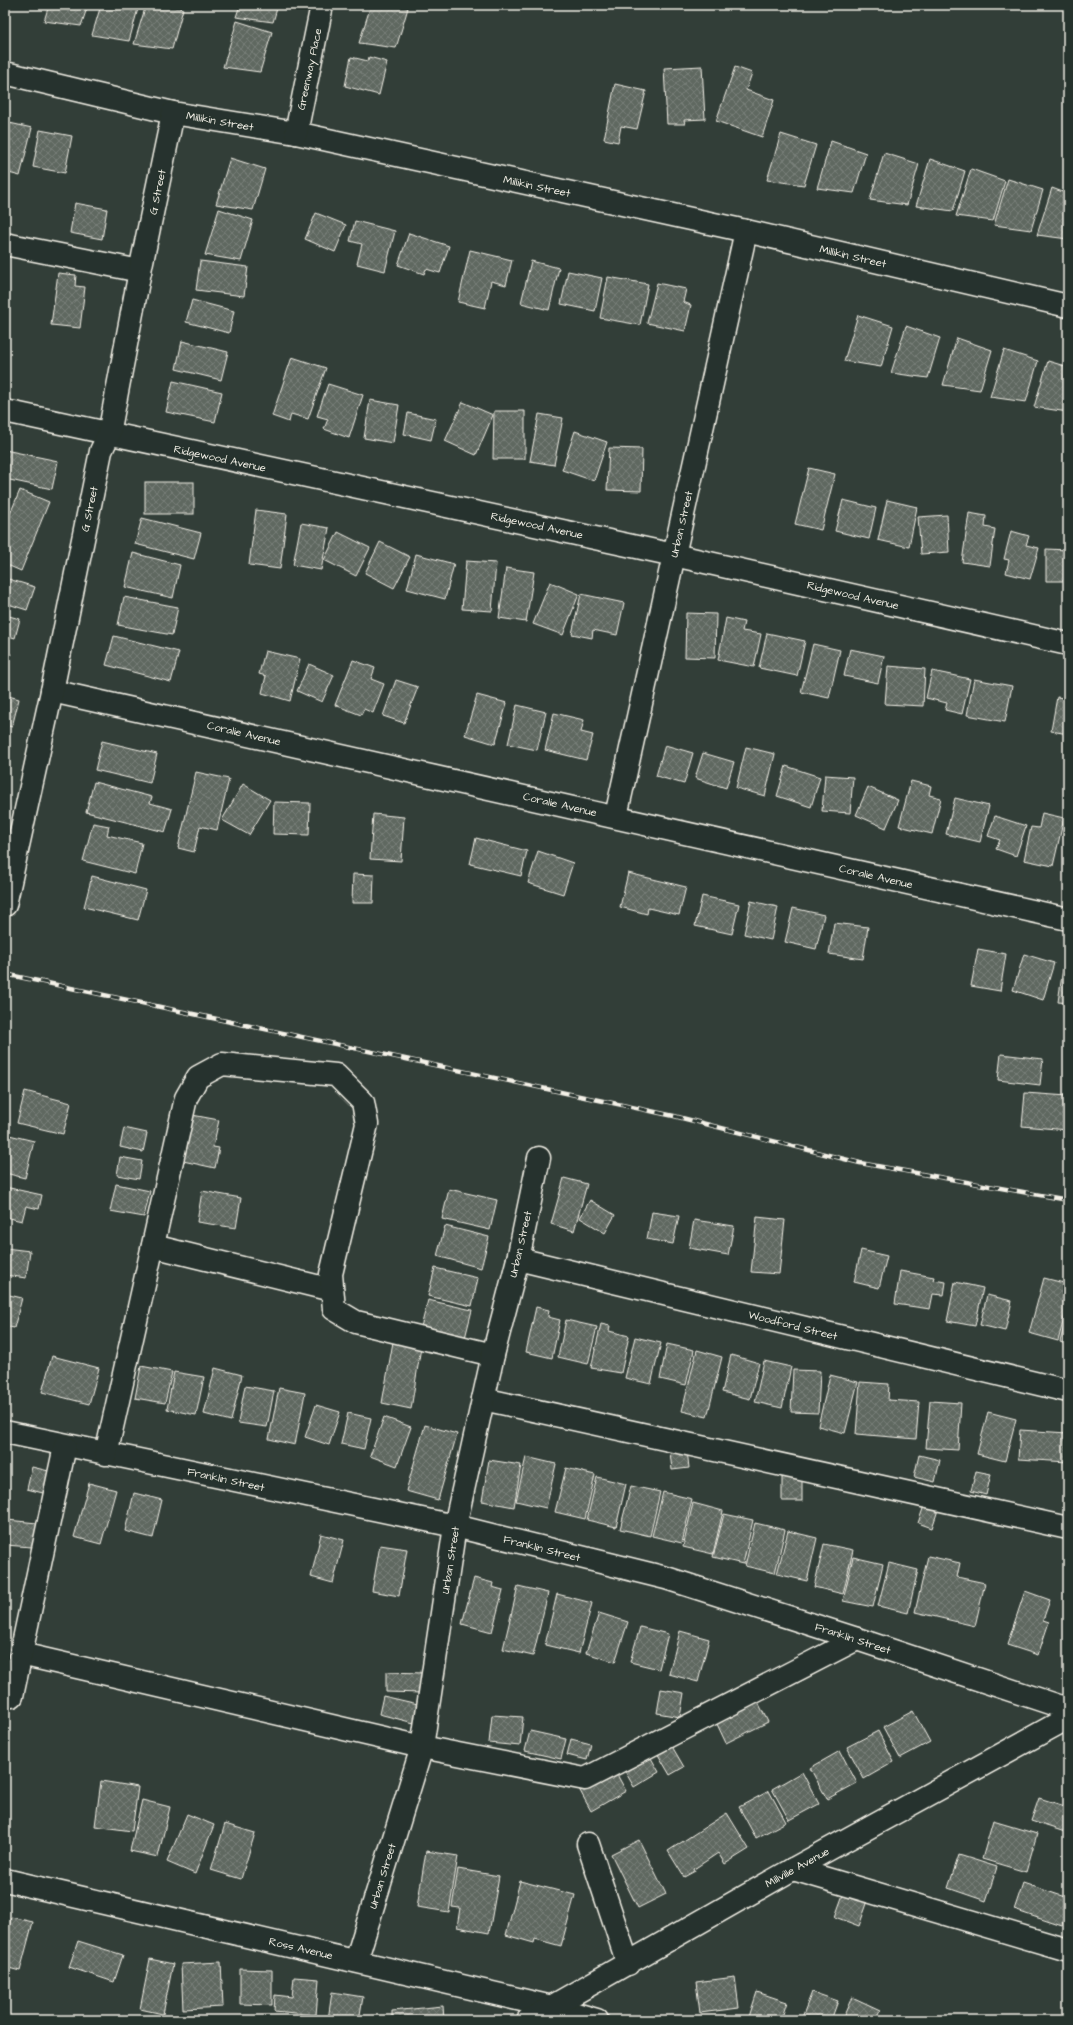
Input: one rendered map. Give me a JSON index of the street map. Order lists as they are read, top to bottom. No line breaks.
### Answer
{"streets":{"street":["Greenway Place","Millikin Street","G Street","Ridgewood Avenue","Urban Street","Coralie Avenue","Woodford Street","Franklin Street","Millville Avenue","Ross Avenue"]},"crossings":[["Greenway Place","Millikin Street"],["Millikin Street","G Street"],["Millikin Street","Urban Street"],["G Street","Ridgewood Avenue"],["G Street","Coralie Avenue"],["Ridgewood Avenue","Urban Street"],["Urban Street","Coralie Avenue"],["Urban Street","Woodford Street"],["Urban Street","Franklin Street"],["Urban Street","Ross Avenue"],["Millville Avenue","Ross Avenue"]]}
